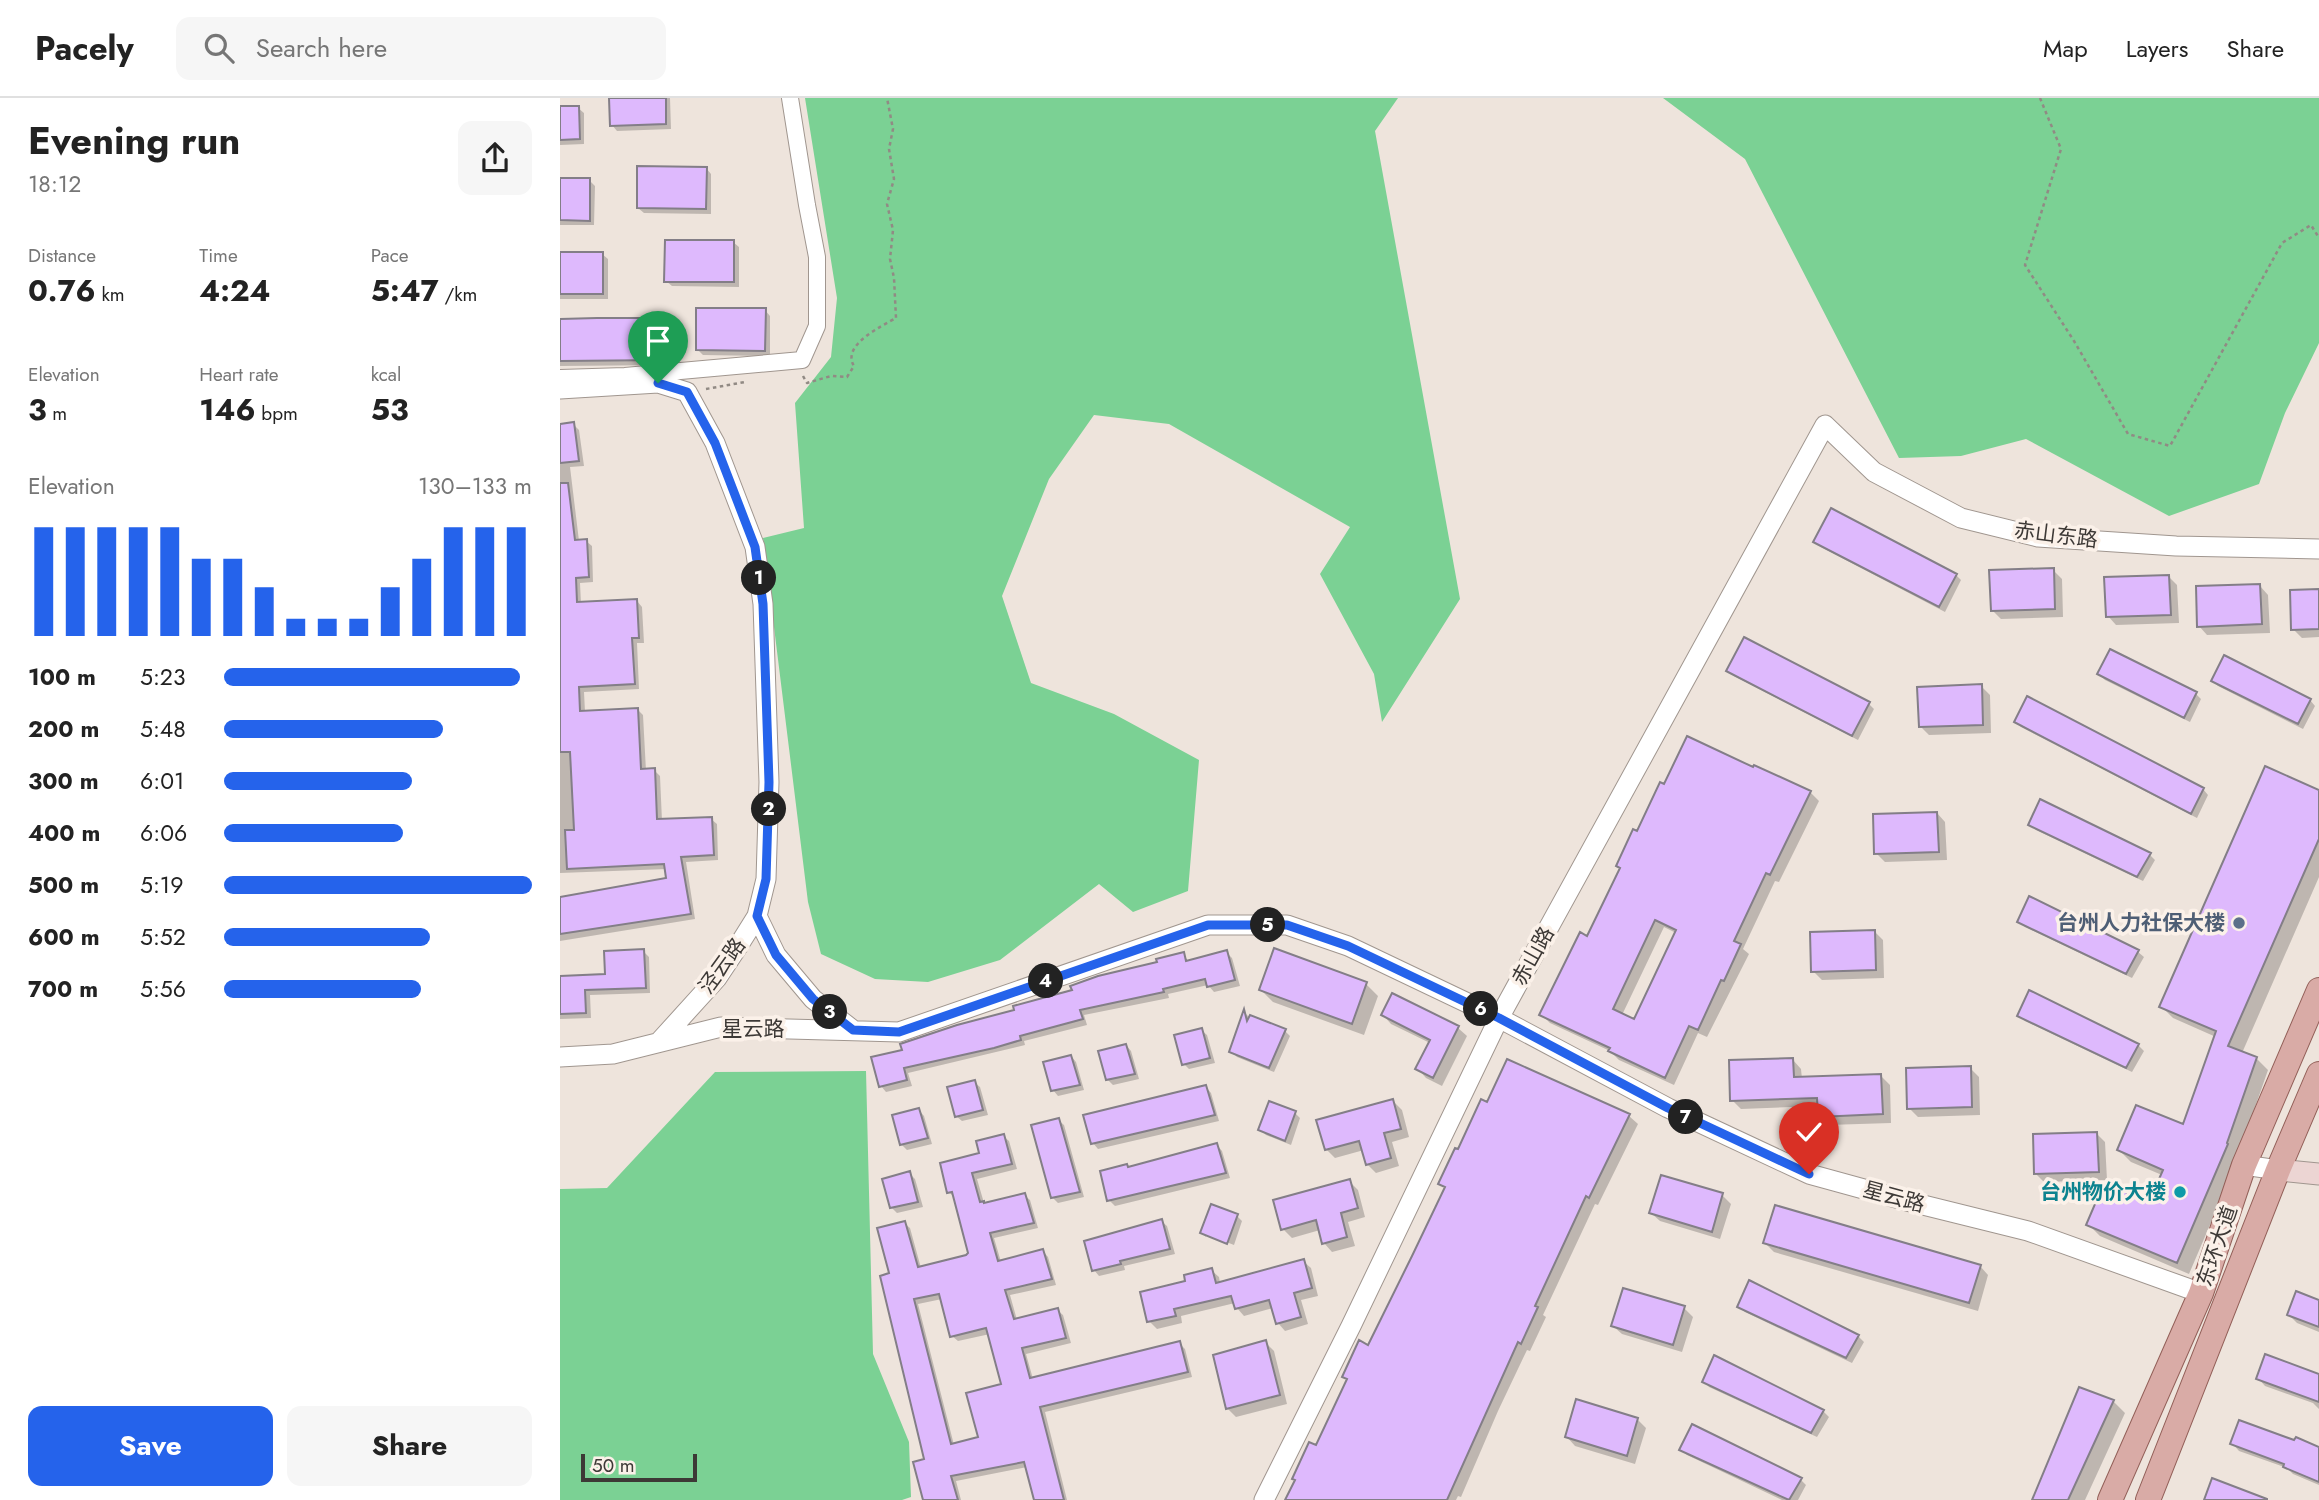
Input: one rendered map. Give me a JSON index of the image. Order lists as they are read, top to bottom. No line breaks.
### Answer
{"streets":{"main road":["东环大道"],"street":["赤山东路","赤山路","泾云路","星云路"]},"crossings":[["赤山东路","赤山路"],["赤山路","星云路"],["泾云路","星云路"],["星云路","东环大道"]],"places":["台州人力社保大楼","台州物价大楼"],"scale_bar":"50 m","page":{"header":"Pacely","search":"Search here","nav":["Map","Layers","Share"],"heading":["Evening run","18:12"],"stats":[["Distance","0.76 km"],["Time","4:24"],["Pace","5:47 /km"],["Elevation","3 m"],["Heart rate","146 bpm"],["kcal","53"]],"chart":["Elevation","130–133 m"],"pins":["1","2","5","4","6","3","7"],"list":[{"name":"100 m","note":"5:23"},{"name":"200 m","note":"5:48"},{"name":"300 m","note":"6:01"},{"name":"400 m","note":"6:06"},{"name":"500 m","note":"5:19"},{"name":"600 m","note":"5:52"},{"name":"700 m","note":"5:56"}],"buttons":["Save","Share"],"scale":"50 m"}}
